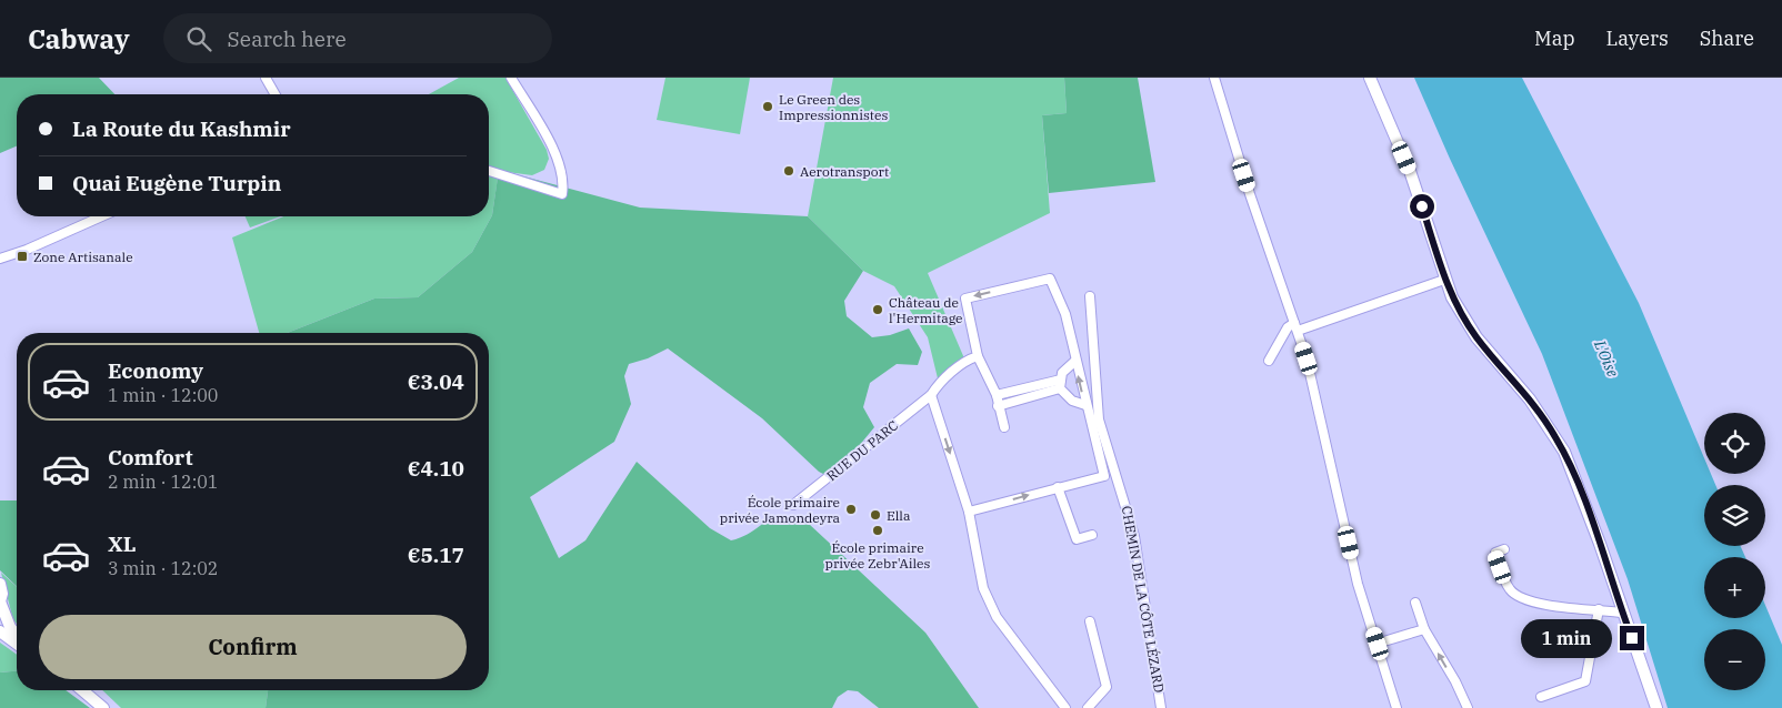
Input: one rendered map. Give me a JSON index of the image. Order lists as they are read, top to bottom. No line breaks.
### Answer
{"streets":{"street":["RUE DU PARC","CHEMIN DE LA CÔTE LÉZARD"]},"water":["L'Oise"],"places":{"other":["Le Green des Impressionnistes","Aerotransport","Château de l'Hermitage","École primaire privée Jamondeyra","Ella","École primaire privée Zebr'Ailes"],"transit":["Zone Artisanale"]},"page":{"header":"Cabway","search":"Search here","nav":["Map","Layers","Share"],"banner":["La Route du Kashmir","Quai Eugène Turpin"],"list":[{"name":"Economy","note":"1 min · 12:00","value":"€3.04"},{"name":"Comfort","note":"2 min · 12:01","value":"€4.10"},{"name":"XL","note":"3 min · 12:02","value":"€5.17"}],"map_buttons":["+","−"],"buttons":"Confirm","bubble":"1 min"}}
